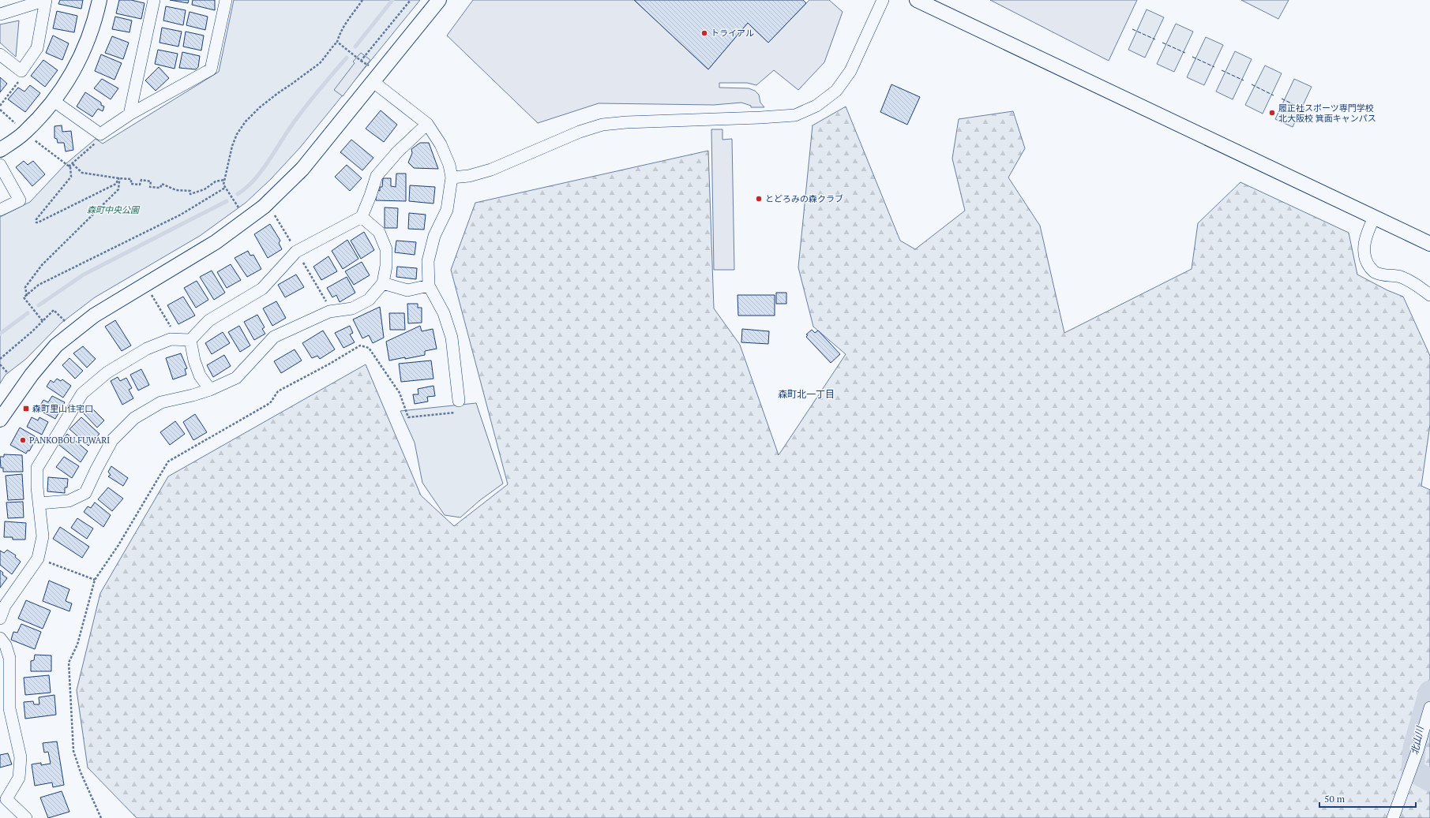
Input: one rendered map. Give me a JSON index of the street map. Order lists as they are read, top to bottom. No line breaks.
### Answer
{"districts":["森町北一丁目"],"water":["北山川"],"parks":["森町中央公園"],"places":{"other":["トライアル","履正社スポーツ専門学校 北大阪校 箕面キャンパス","とどろみの森クラブ","PANKOBOU FUWARI"],"transit":["森町里山住宅口"]},"scale_bar":"50 m"}
